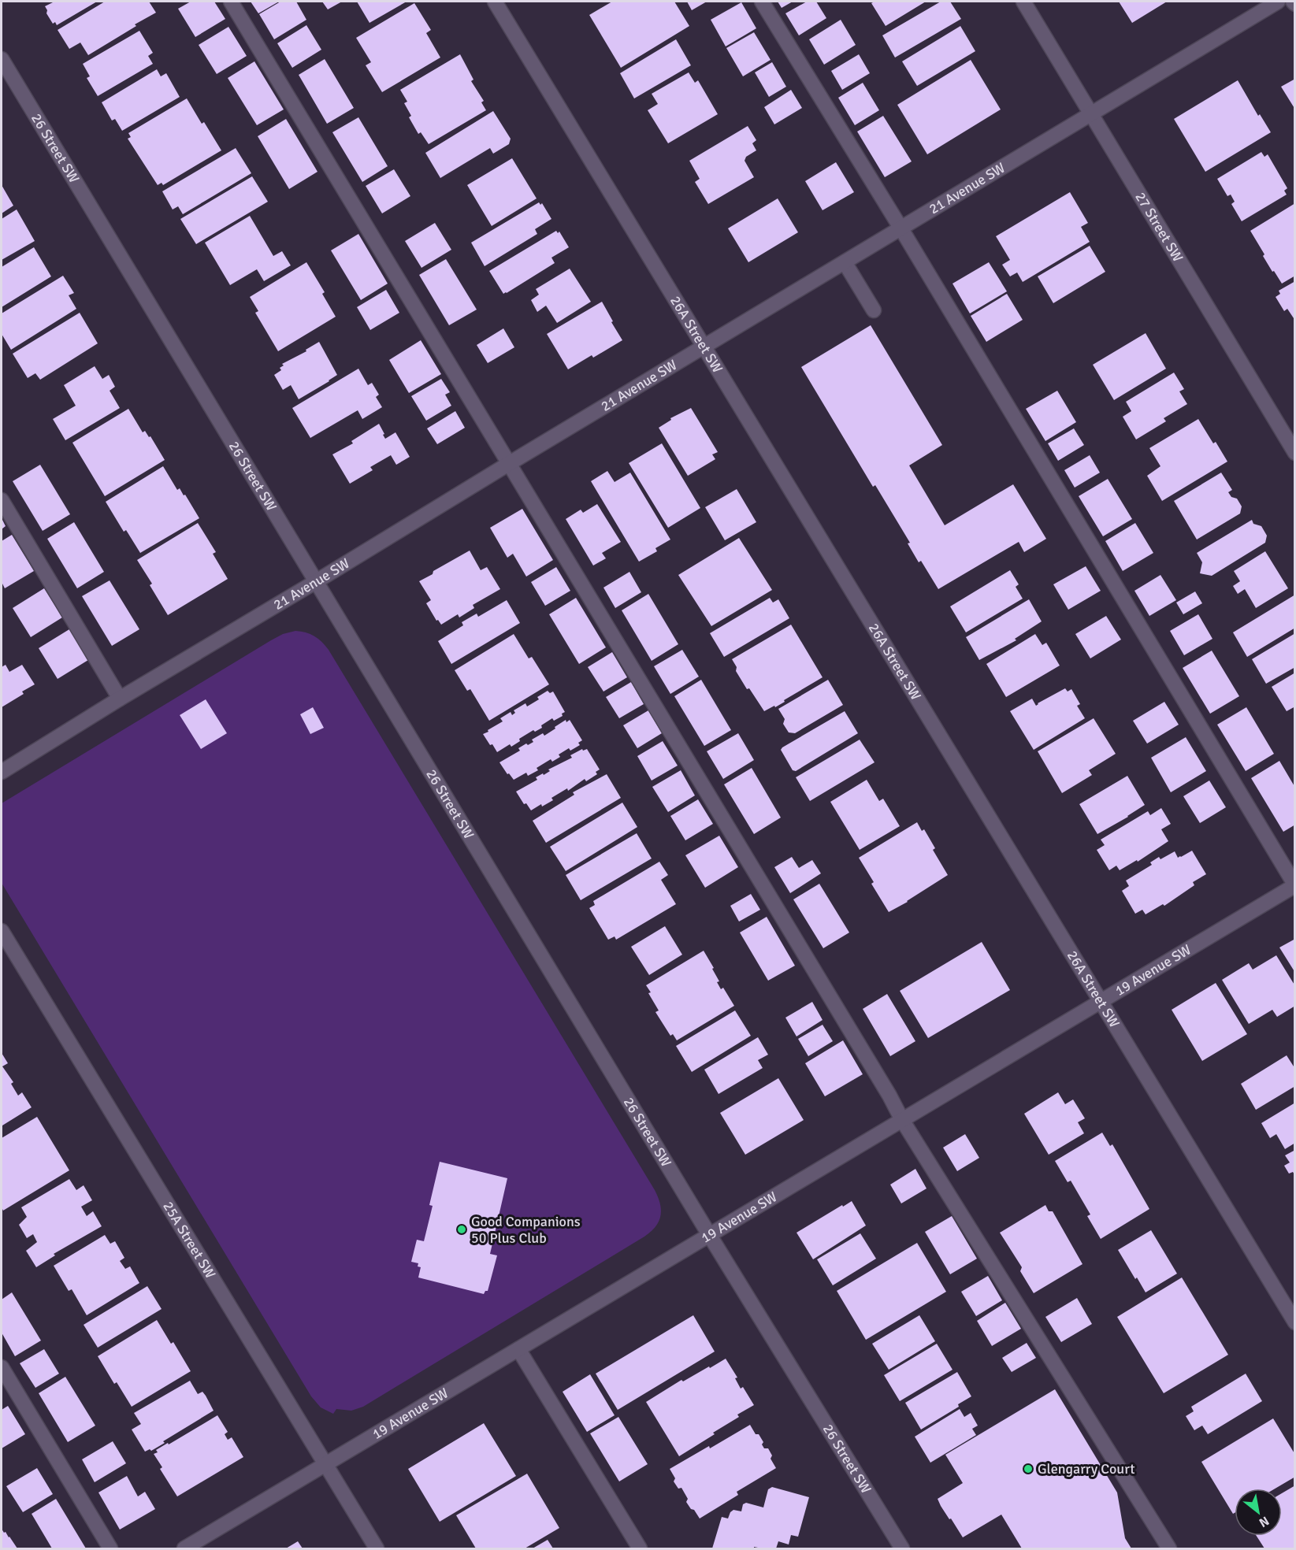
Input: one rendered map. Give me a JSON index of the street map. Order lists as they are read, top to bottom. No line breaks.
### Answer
{"streets":{"street":["26 Street SW","21 Avenue SW","27 Street SW","26A Street SW","19 Avenue SW","25A Street SW"]},"crossings":[["26 Street SW","21 Avenue SW"],["26 Street SW","19 Avenue SW"],["21 Avenue SW","27 Street SW"],["21 Avenue SW","26A Street SW"],["26A Street SW","19 Avenue SW"],["19 Avenue SW","25A Street SW"]],"places":["Good Companions 50 Plus Club","Glengarry Court"],"north":"bottom right"}
